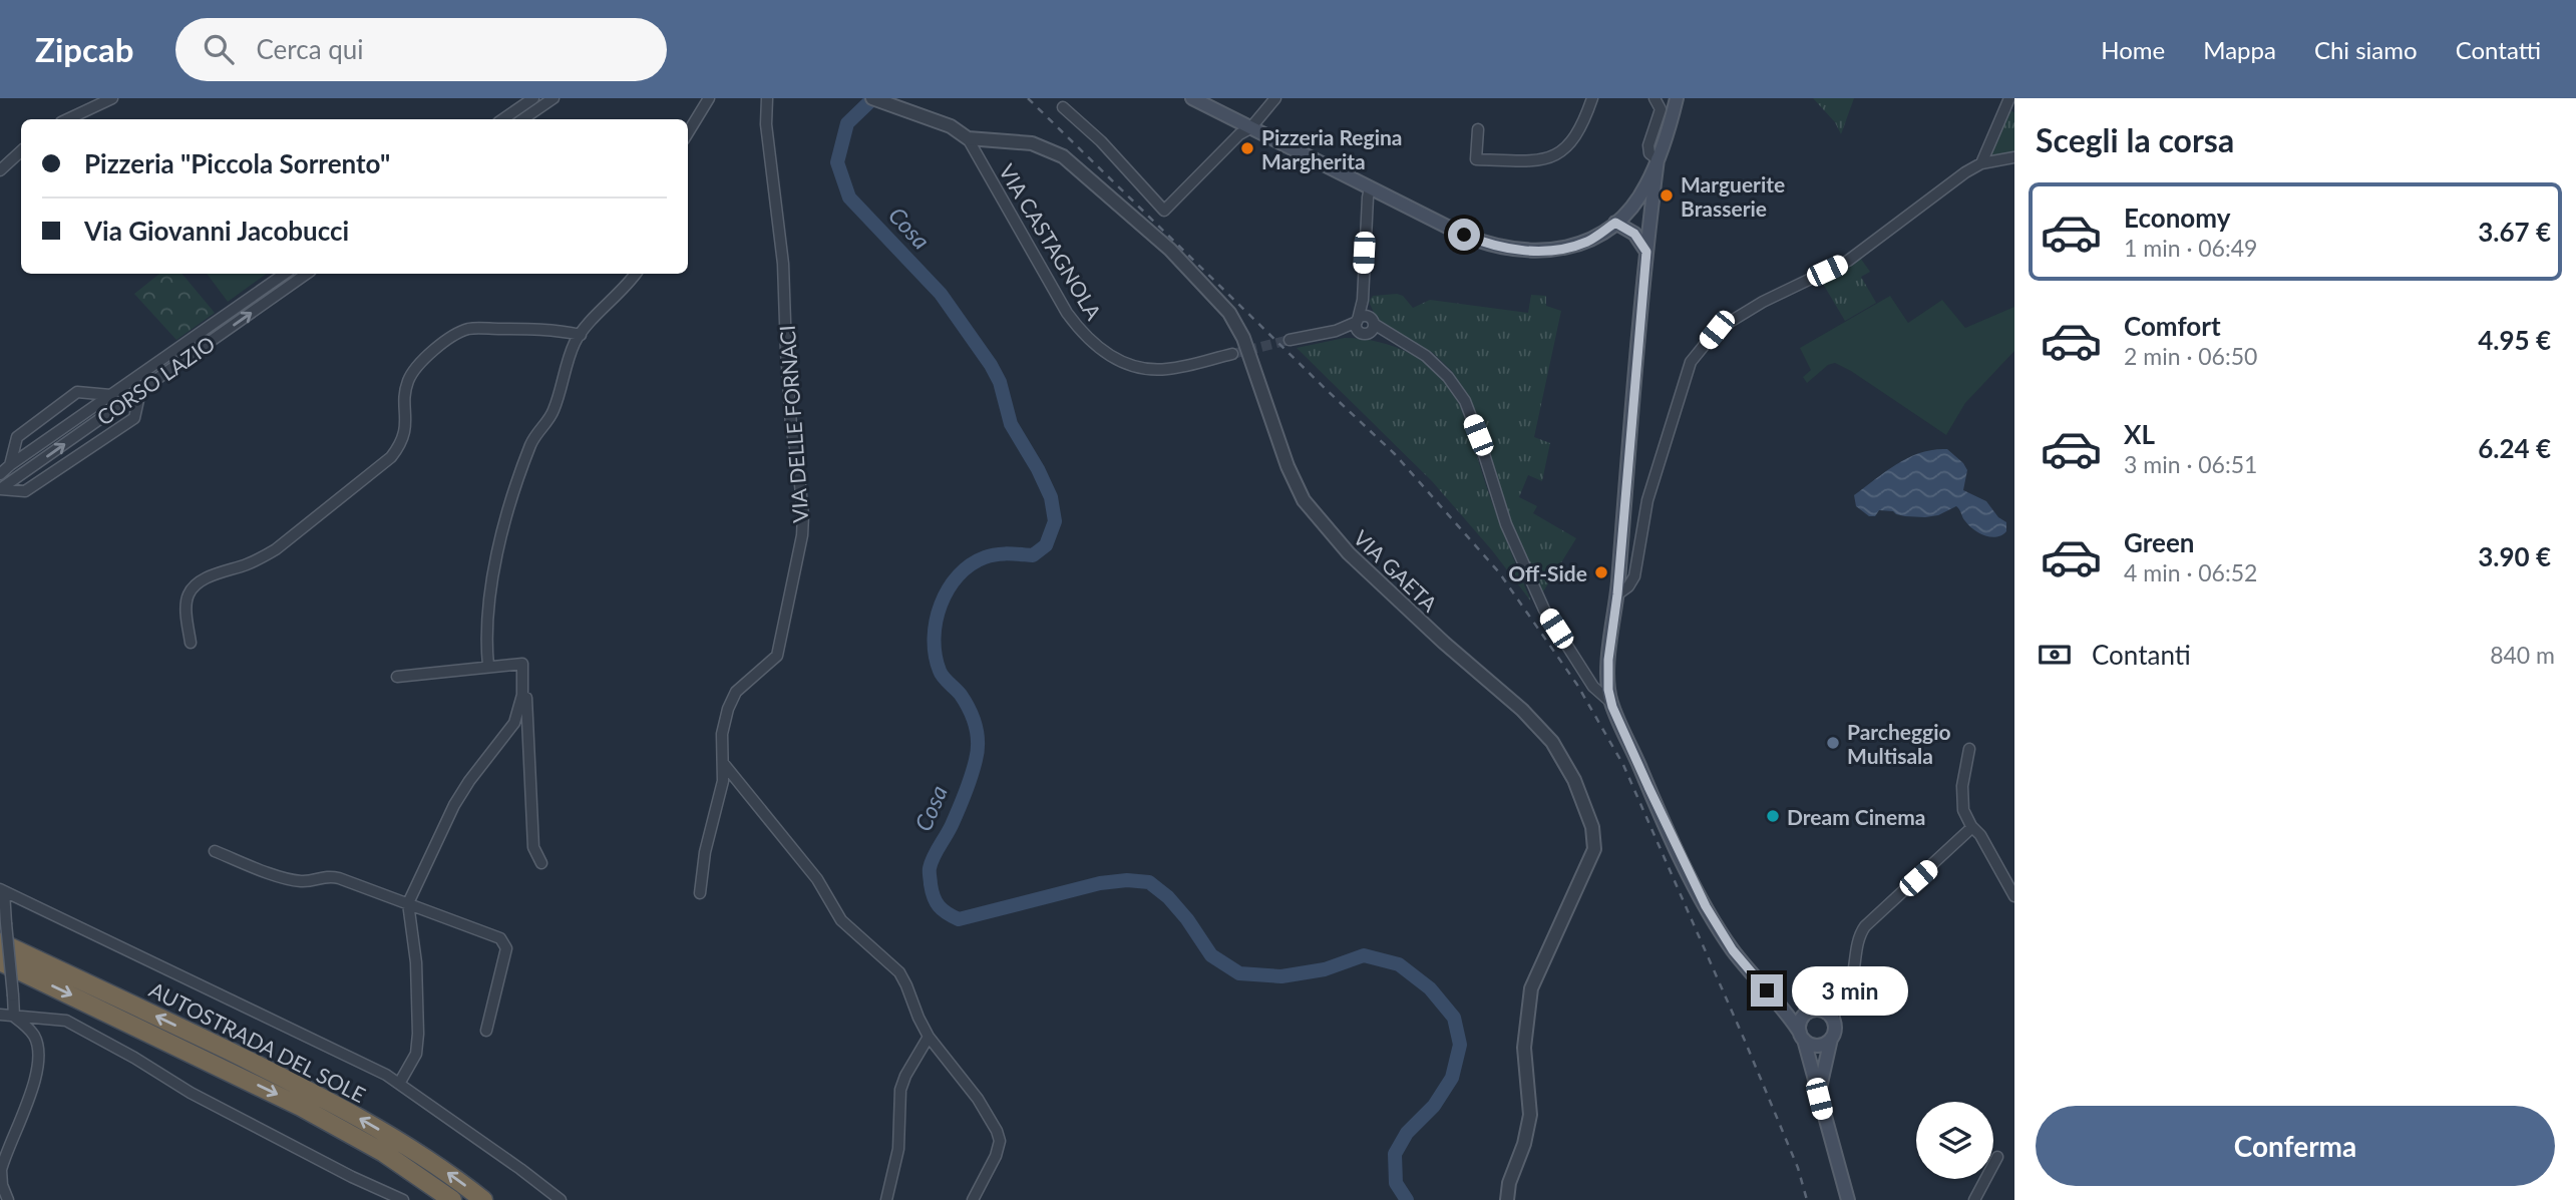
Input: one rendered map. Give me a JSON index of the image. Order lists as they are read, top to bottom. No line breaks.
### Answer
{"streets":{"highway":["AUTOSTRADA DEL SOLE"],"street":["VIA CASTAGNOLA","CORSO LAZIO","VIA DELLE FORNACI","VIA GAETA"]},"crossings":[["VIA CASTAGNOLA","VIA GAETA"]],"water":["Cosa"],"places":["Pizzeria Regina Margherita","Marguerite Brasserie","Off-Side","Parcheggio Multisala","Dream Cinema"],"page":{"header":"Zipcab","search":"Cerca qui","nav":["Home","Mappa","Chi siamo","Contatti"],"heading":"Scegli la corsa","banner":["Pizzeria \"Piccola Sorrento\"","Via Giovanni Jacobucci"],"list":[{"name":"Economy","note":"1 min · 06:49","value":"3.67 €"},{"name":"Comfort","note":"2 min · 06:50","value":"4.95 €"},{"name":"XL","note":"3 min · 06:51","value":"6.24 €"},{"name":"Green","note":"4 min · 06:52","value":"3.90 €"}],"pay":["Contanti","840 m"],"bubble":"3 min","buttons":"Conferma"}}
